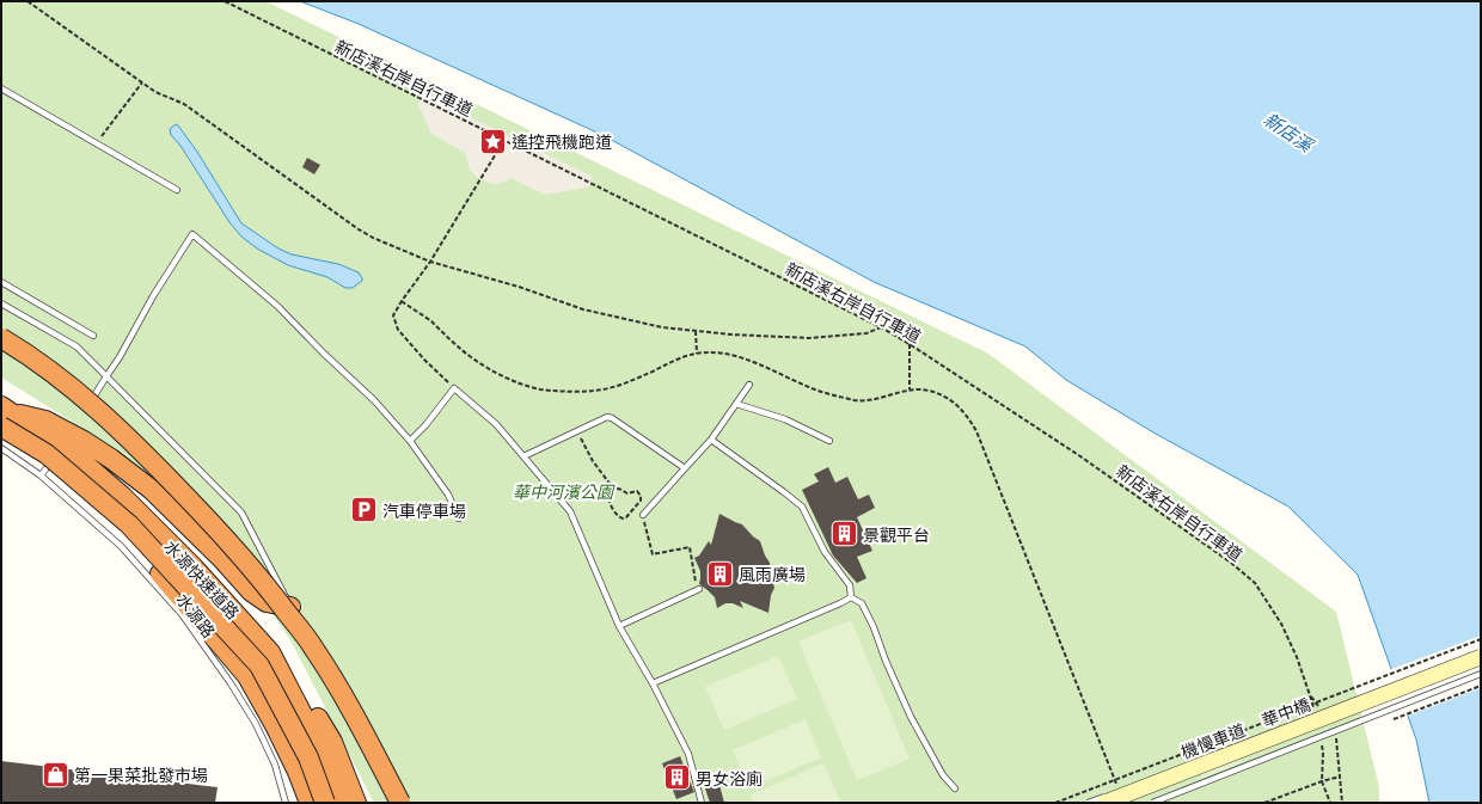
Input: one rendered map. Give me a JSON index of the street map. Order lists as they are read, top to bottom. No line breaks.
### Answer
{"streets":{"highway":["水源快速道路"],"main road":["華中橋"],"lane":["水源路","機慢車道"],"path":["新店溪右岸自行車道"]},"water":["新店溪"],"parks":["華中河濱公園"],"places":{"place":["遙控飛機跑道"],"parking":["汽車停車場"],"building":["景觀平台","風雨廣場","男女浴廁"],"shop":["第一果菜批發市場"]}}
